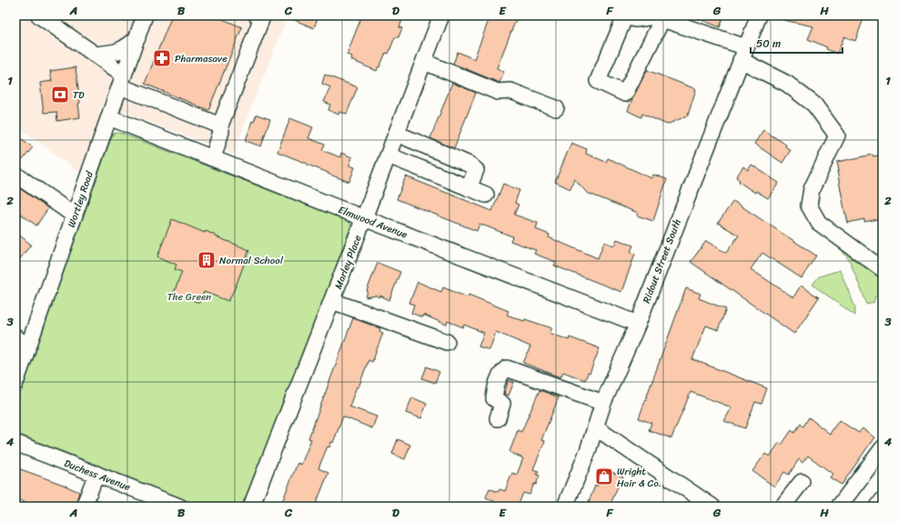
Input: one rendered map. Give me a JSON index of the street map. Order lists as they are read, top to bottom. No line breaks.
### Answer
{"streets":{"street":["Wortley Road","Elmwood Avenue","Ridout Street South","Marley Place","Duchess Avenue"]},"crossings":[["Wortley Road","Elmwood Avenue"],["Elmwood Avenue","Ridout Street South"],["Elmwood Avenue","Marley Place"]],"parks":["The Green"],"places":{"pharmacy":["Pharmasave"],"bank":["TD"],"building":["Normal School"],"shop":["Wright Hair & Co."]},"scale_bar":"50 m","grid":{"columns":["A","B","C","D","E","F","G","H"],"rows":["1","2","3","4"]}}
